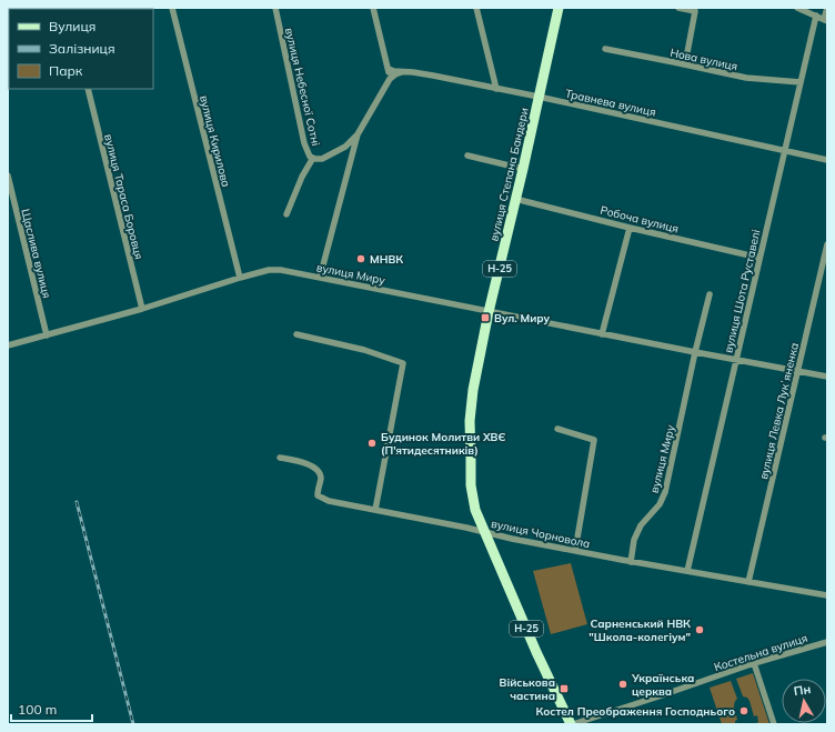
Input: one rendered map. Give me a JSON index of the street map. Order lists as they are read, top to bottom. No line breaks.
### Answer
{"streets":{"main road":["вулиця Степана Бандери","Н-25"],"street":["Нова вулиця","вулиця Небесної Сотні","Травнева вулиця","вулиця Кирилова","вулиця Тараса Боровця","Робоча вулиця","Щаслива вулиця","вулиця Миру","вулиця Шота Руставелі","вулиця Левка Лукʼяненка","вулиця Чорновола","Костельна вулиця"]},"crossings":[["Нова вулиця","вулиця Шота Руставелі"],["Травнева вулиця","вулиця Степана Бандери"],["Травнева вулиця","вулиця Шота Руставелі"],["вулиця Кирилова","вулиця Миру"],["вулиця Степана Бандери","Робоча вулиця"],["вулиця Степана Бандери","вулиця Миру"],["вулиця Степана Бандери","вулиця Чорновола"],["вулиця Степана Бандери","Костельна вулиця"],["вулиця Тараса Боровця","вулиця Миру"],["Робоча вулиця","вулиця Шота Руставелі"],["Щаслива вулиця","вулиця Миру"],["вулиця Миру","вулиця Шота Руставелі"],["вулиця Миру","вулиця Левка Лукʼяненка"],["вулиця Миру","вулиця Чорновола"],["вулиця Шота Руставелі","вулиця Чорновола"],["вулиця Левка Лукʼяненка","вулиця Чорновола"]],"places":{"other":["МНВК","Будинок Молитви ХВЄ (П'ятидесятників)","Сарненський НВК \"Школа-колегіум\"","Українська церква","Костел Преображення Господнього"],"transit":["Вул. Миру","Військова частина"]},"legend":["Вулиця","Залізниця","Парк"],"scale_bar":"100 m","north":"top"}
